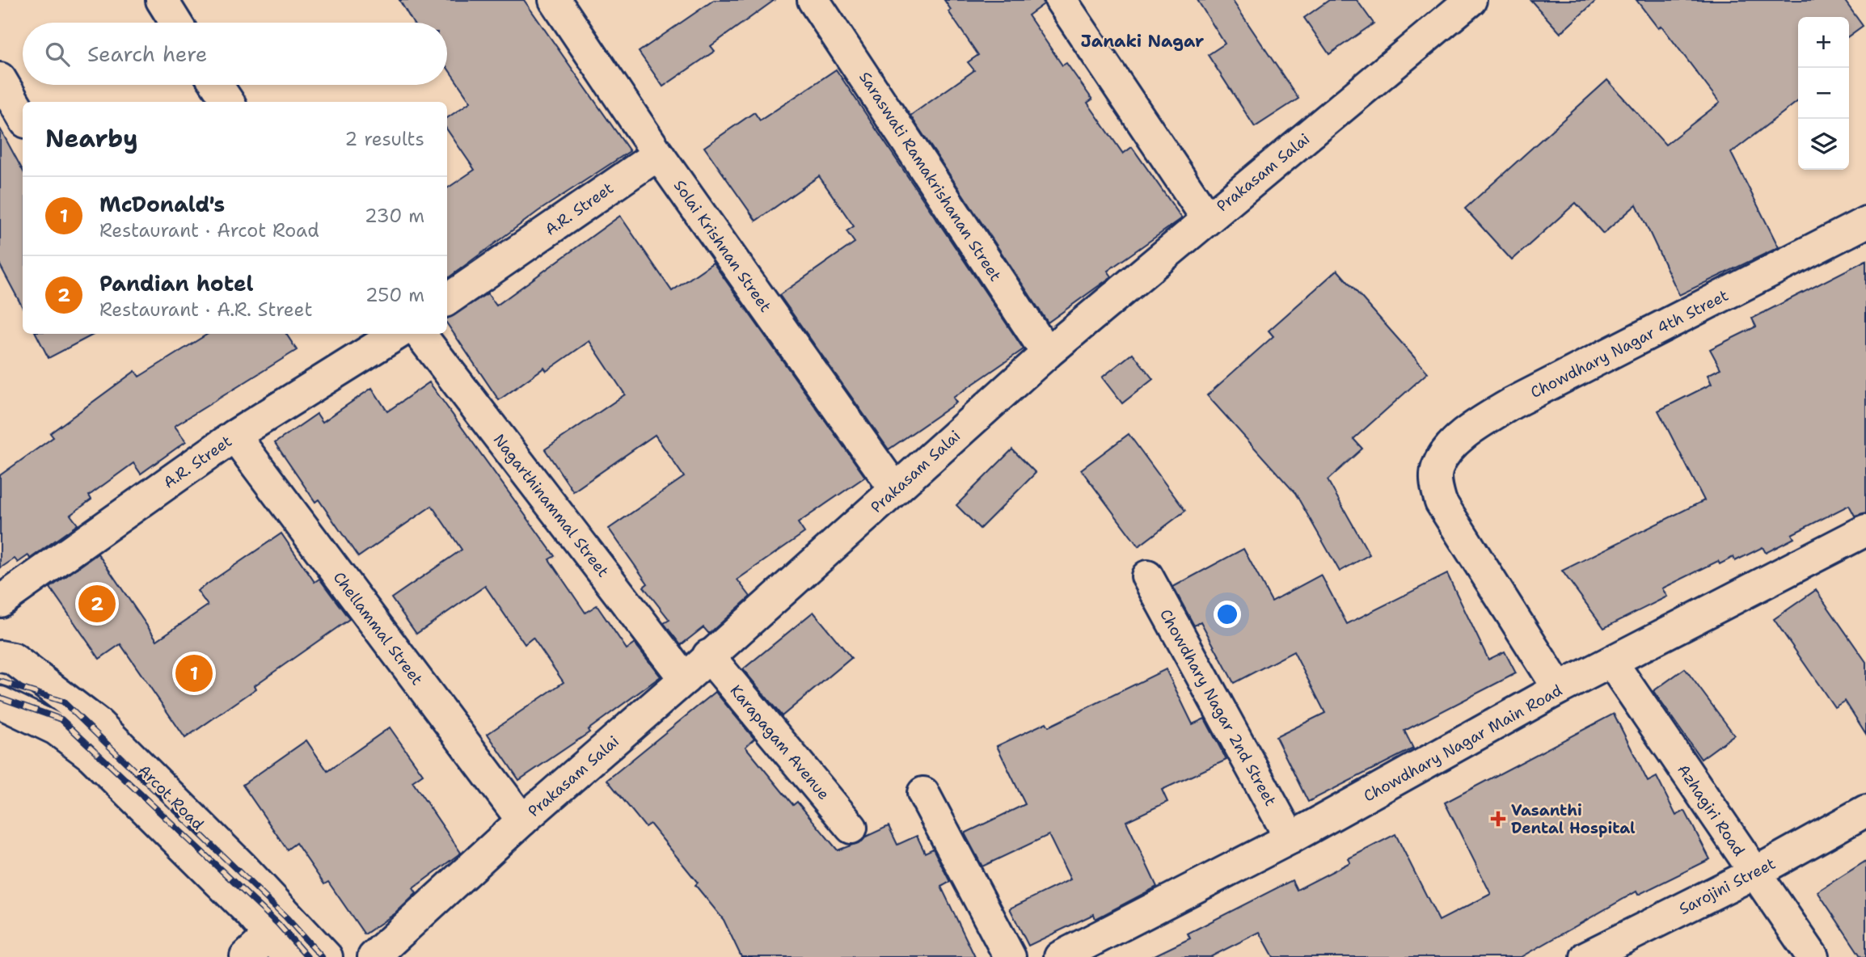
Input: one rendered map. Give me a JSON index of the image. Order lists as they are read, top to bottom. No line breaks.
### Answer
{"streets":{"street":["Prakasam Salai","Saraswati Ramakrishanan Street","A.R. Street","Solai Krishnan Street","Chowdhary Nagar 4th Street","Nagarthinammal Street","Chellammal Street","Chowdhary Nagar 2nd Street","Karapagam Avenue","Chowdhary Nagar Main Road","Arcot Road","Azhagiri Road","Sarojini Street"]},"crossings":[["Prakasam Salai","Saraswati Ramakrishanan Street"],["Prakasam Salai","Solai Krishnan Street"],["Prakasam Salai","Nagarthinammal Street"],["Prakasam Salai","Chellammal Street"],["Prakasam Salai","Karapagam Avenue"],["A.R. Street","Solai Krishnan Street"],["A.R. Street","Chellammal Street"],["Chowdhary Nagar 4th Street","Chowdhary Nagar Main Road"],["Chowdhary Nagar 2nd Street","Chowdhary Nagar Main Road"],["Chowdhary Nagar Main Road","Azhagiri Road"],["Azhagiri Road","Sarojini Street"]],"districts":["Janaki Nagar"],"places":{"health":["Vasanthi Dental Hospital"]},"page":{"map_buttons":["+","−"],"search":"Search here","heading":["Nearby","2 results"],"list":[{"mark":"1","name":"McDonald's","note":"Restaurant · Arcot Road","value":"230 m"},{"mark":"2","name":"Pandian hotel","note":"Restaurant · A.R. Street","value":"250 m"}],"pins":["2","1"]}}
